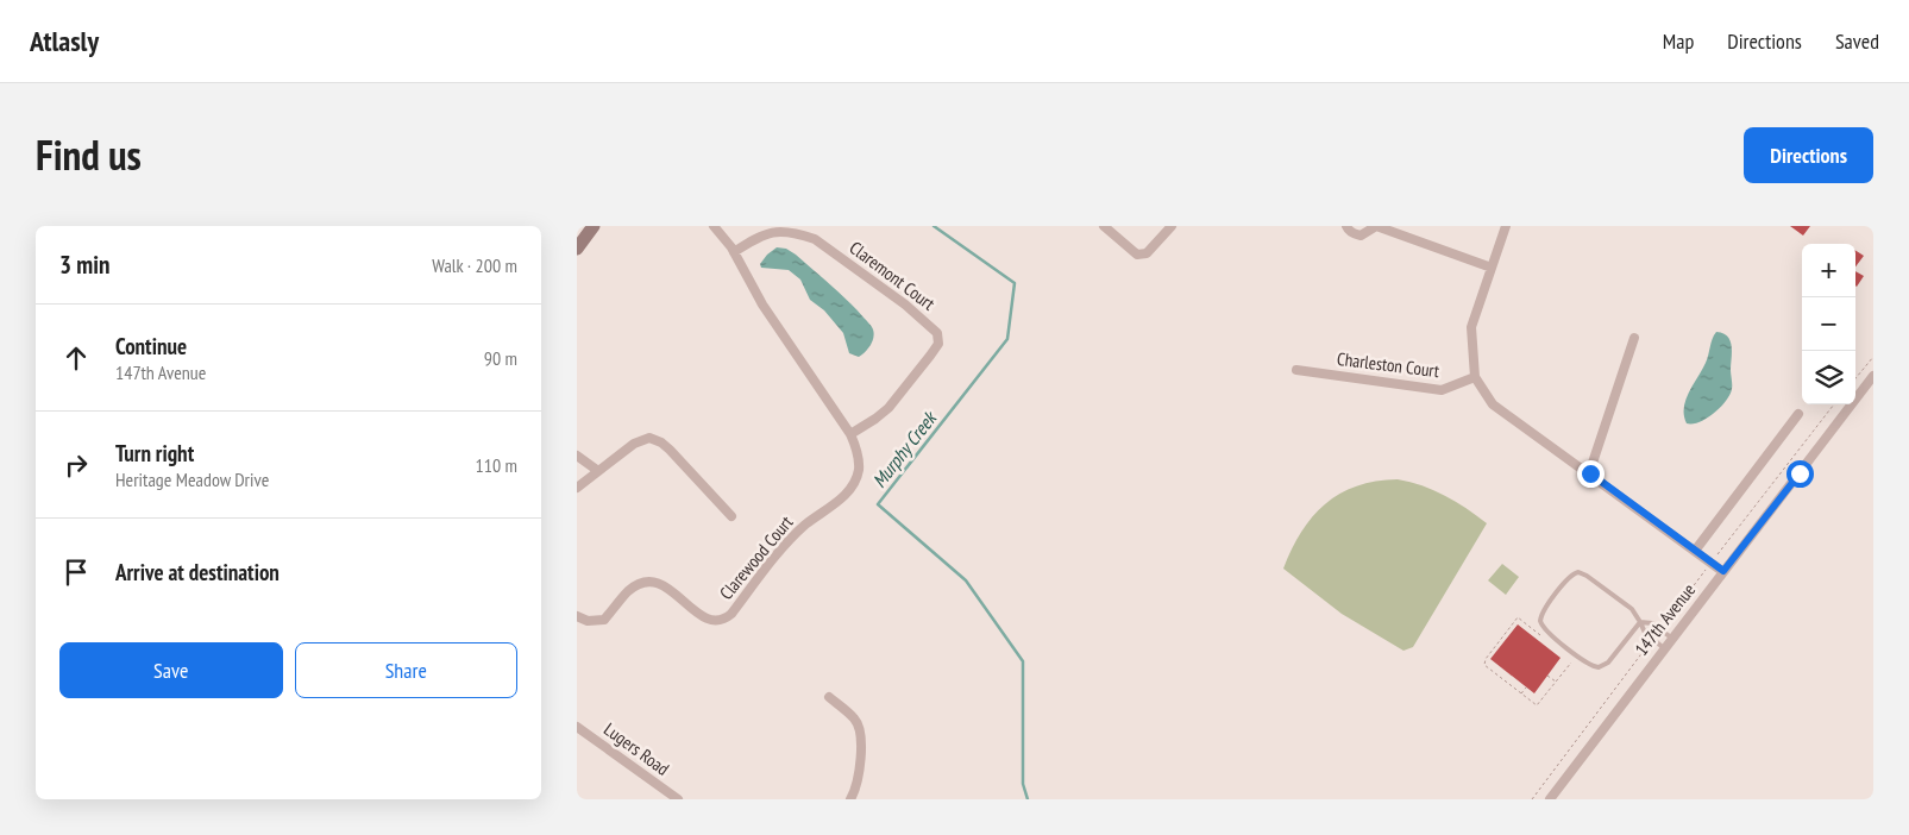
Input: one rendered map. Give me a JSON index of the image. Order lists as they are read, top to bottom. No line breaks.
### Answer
{"streets":{"street":["Claremont Court","Charleston Court","Clarewood Court","147th Avenue","Lugers Road"]},"crossings":[["Claremont Court","Clarewood Court"]],"water":["Murphy Creek"],"page":{"header":"Atlasly","nav":["Map","Directions","Saved"],"title":"Find us","buttons":["Directions",["Save","Share"]],"heading":["3 min","Walk · 200 m"],"map_buttons":["+","−"],"list":[["Continue","147th Avenue","90 m"],["Turn right","Heritage Meadow Drive","110 m"],"Arrive at destination"]}}
